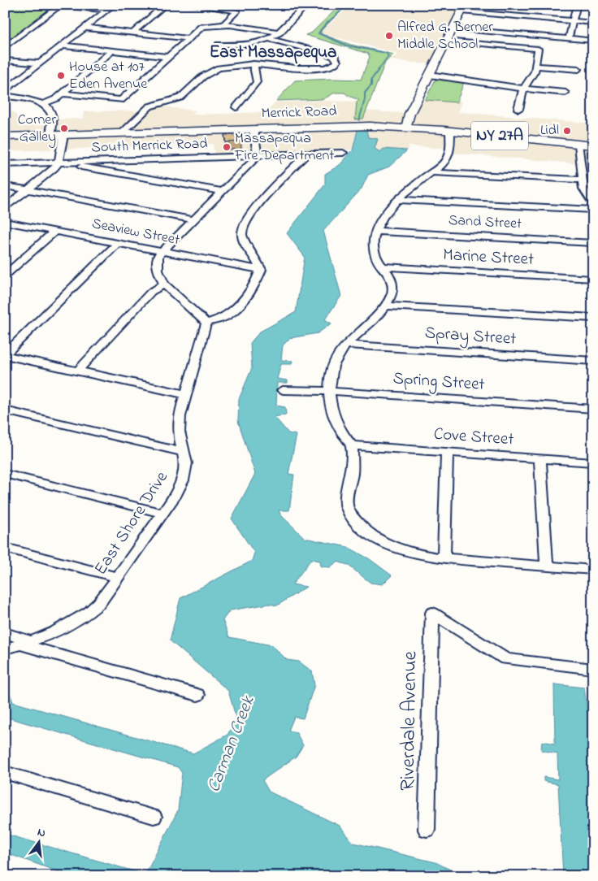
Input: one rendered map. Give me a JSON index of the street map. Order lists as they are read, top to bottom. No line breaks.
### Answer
{"streets":{"main road":["Merrick Road","NY 27A"],"street":["South Merrick Road","Sand Street","Seaview Street","Marine Street","Spray Street","Spring Street","Cove Street","East Shore Drive","Riverdale Avenue"]},"districts":["East Massapequa"],"water":["Carman Creek"],"places":["Alfred G. Berner Middle School","House at 107 Eden Avenue","Corner Galley","Lidl","Massapequa Fire Department"],"north":"top"}
